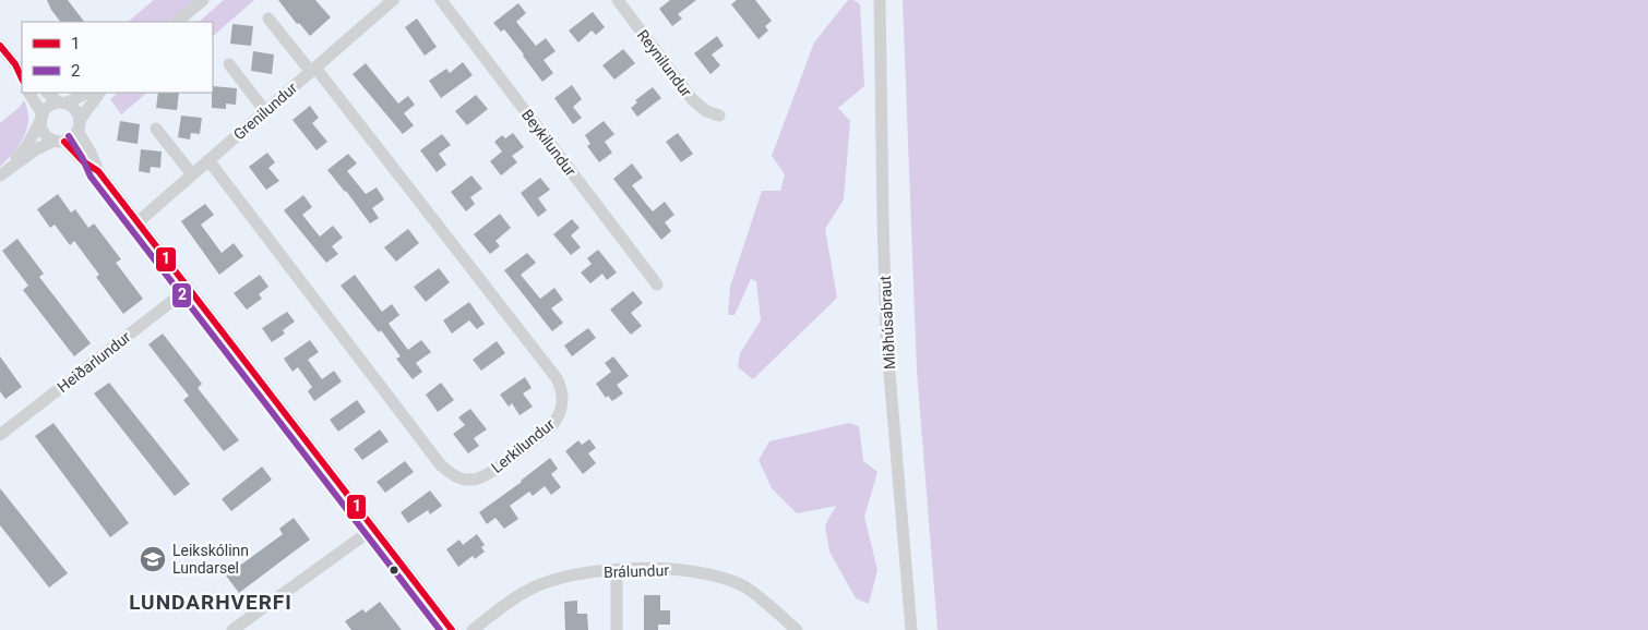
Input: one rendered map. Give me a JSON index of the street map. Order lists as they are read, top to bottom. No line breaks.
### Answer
{"streets":{"street":["Reynilundur","Grenilundur","Beykilundur","Miðhúsabraut","Heiðarlundur","Lerkilundur","Brálundur"]},"crossings":[["Grenilundur","Lerkilundur"]],"districts":["LUNDARHVERFI"],"places":{"school or university":["Leikskólinn Lundarsel"]},"lines":["transit line 1","transit line 2"],"legend":["1","2"]}
